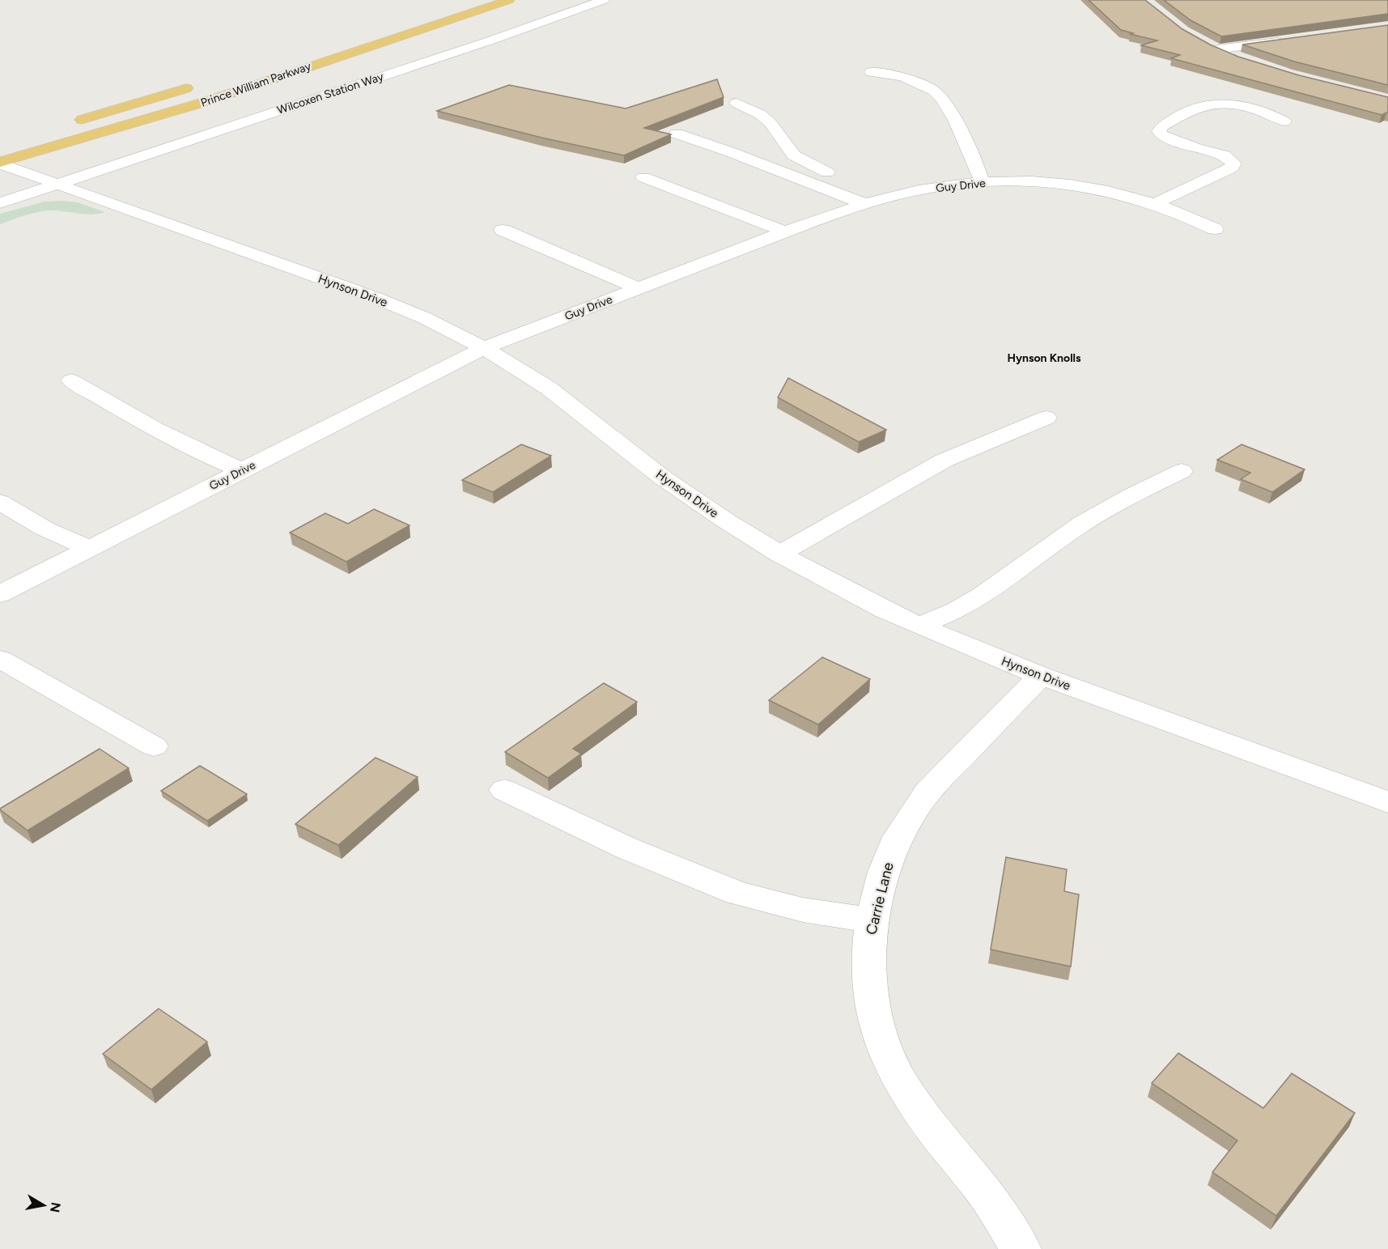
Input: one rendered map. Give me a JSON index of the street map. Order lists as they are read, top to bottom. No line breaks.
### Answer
{"streets":{"highway":["Prince William Parkway"],"street":["Wilcoxen Station Way","Guy Drive","Hynson Drive","Carrie Lane"]},"crossings":[["Prince William Parkway","Hynson Drive"],["Wilcoxen Station Way","Hynson Drive"],["Guy Drive","Hynson Drive"],["Hynson Drive","Carrie Lane"]],"districts":["Hynson Knolls"],"north":"right"}
